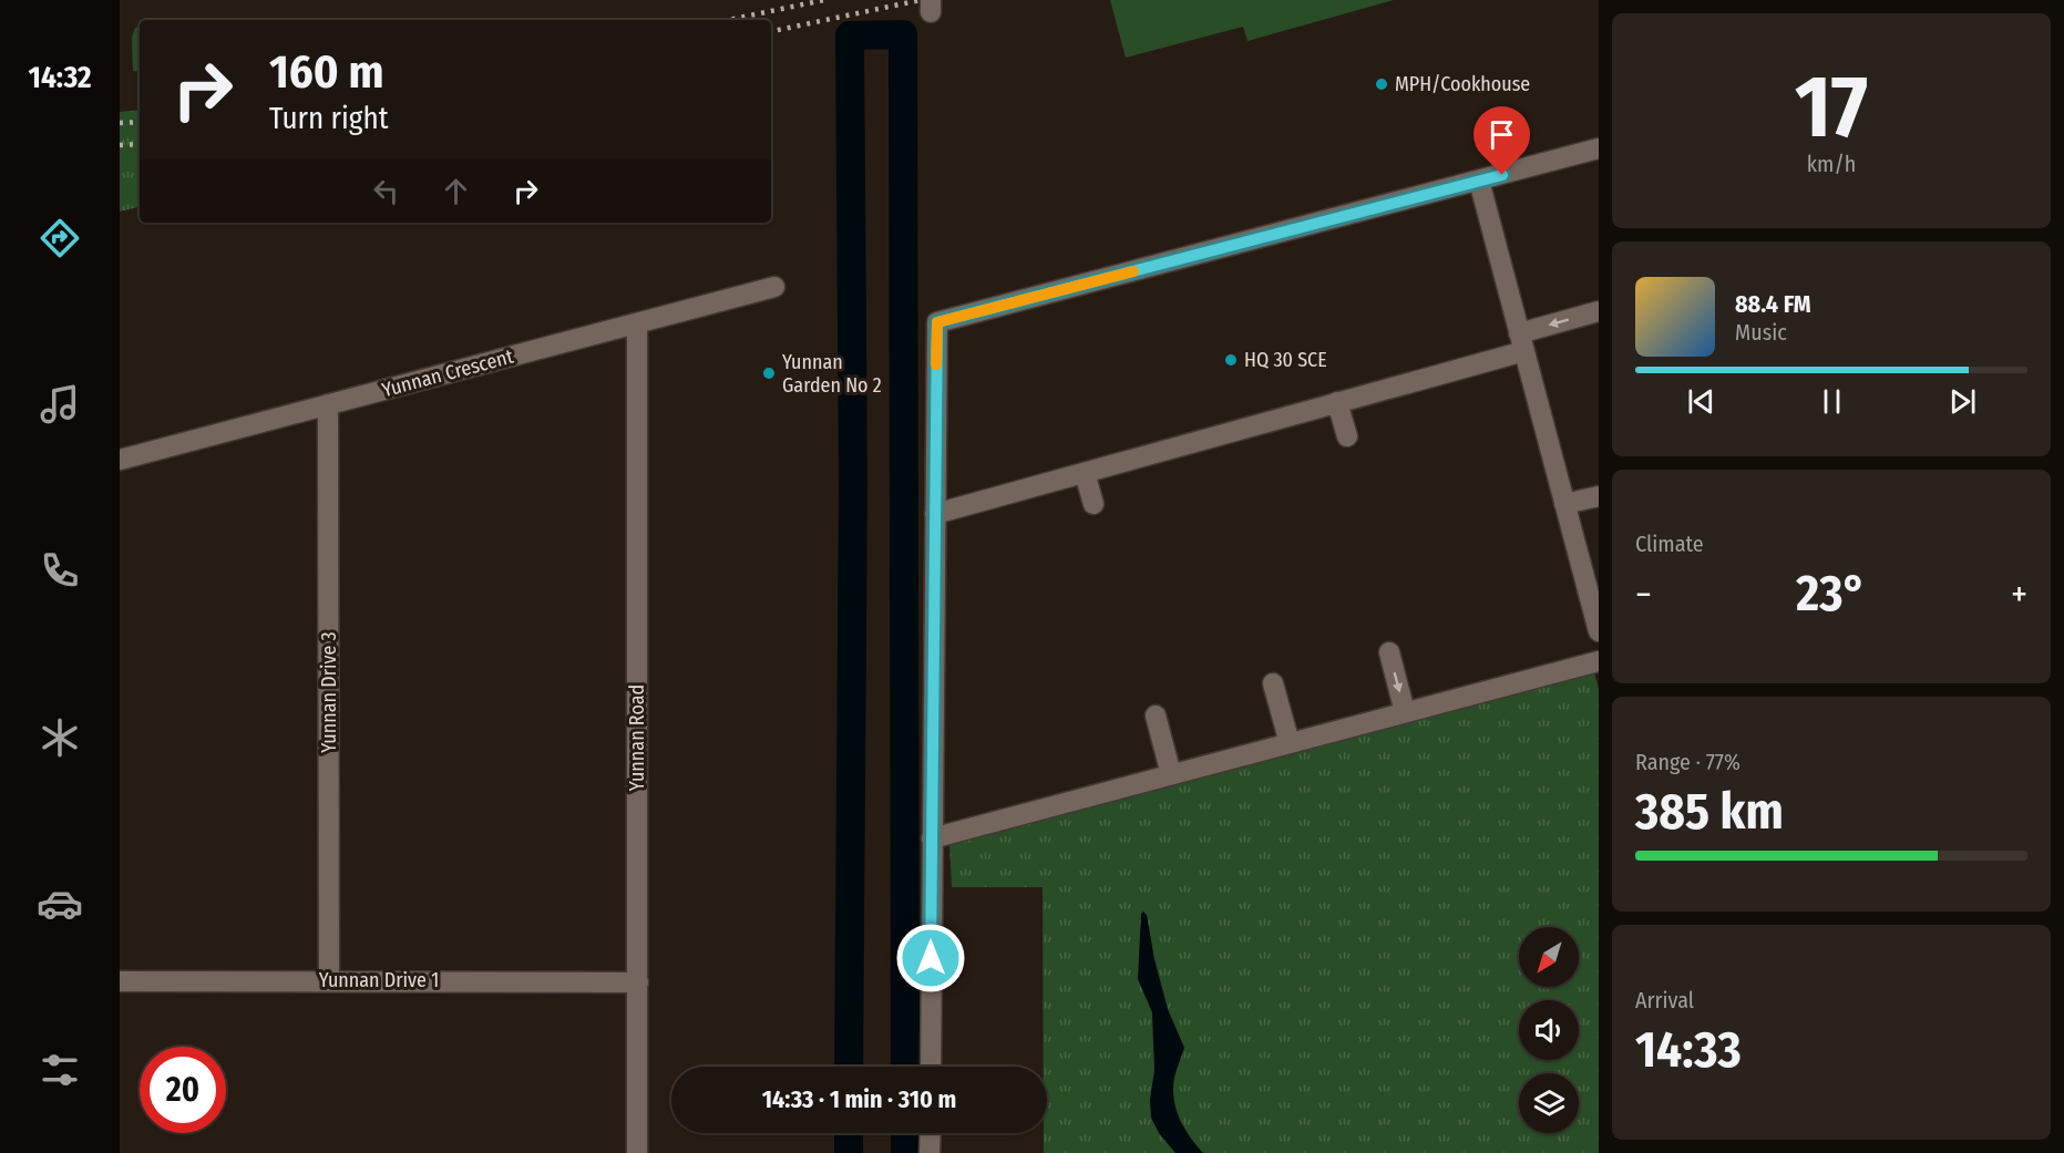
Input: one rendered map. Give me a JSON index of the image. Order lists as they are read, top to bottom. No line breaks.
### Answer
{"streets":{"street":["Yunnan Crescent","Yunnan Drive 3","Yunnan Road","Yunnan Drive 1"]},"crossings":[["Yunnan Crescent","Yunnan Drive 3"],["Yunnan Crescent","Yunnan Road"],["Yunnan Drive 3","Yunnan Drive 1"],["Yunnan Road","Yunnan Drive 1"]],"places":["MPH/Cookhouse","HQ 30 SCE","Yunnan Garden No 2"],"north":"bottom left","page":{"tabs":"14:32","tile":[["17","km/h"],"Climate",["Range · 77%","385 km"],["Arrival","14:33"]],"turn":["160 m","Turn right"],"song":["88.4 FM","Music"],"heat":["−","23°","+"],"limit":"20","trip":"14:33 · 1 min · 310 m"}}
